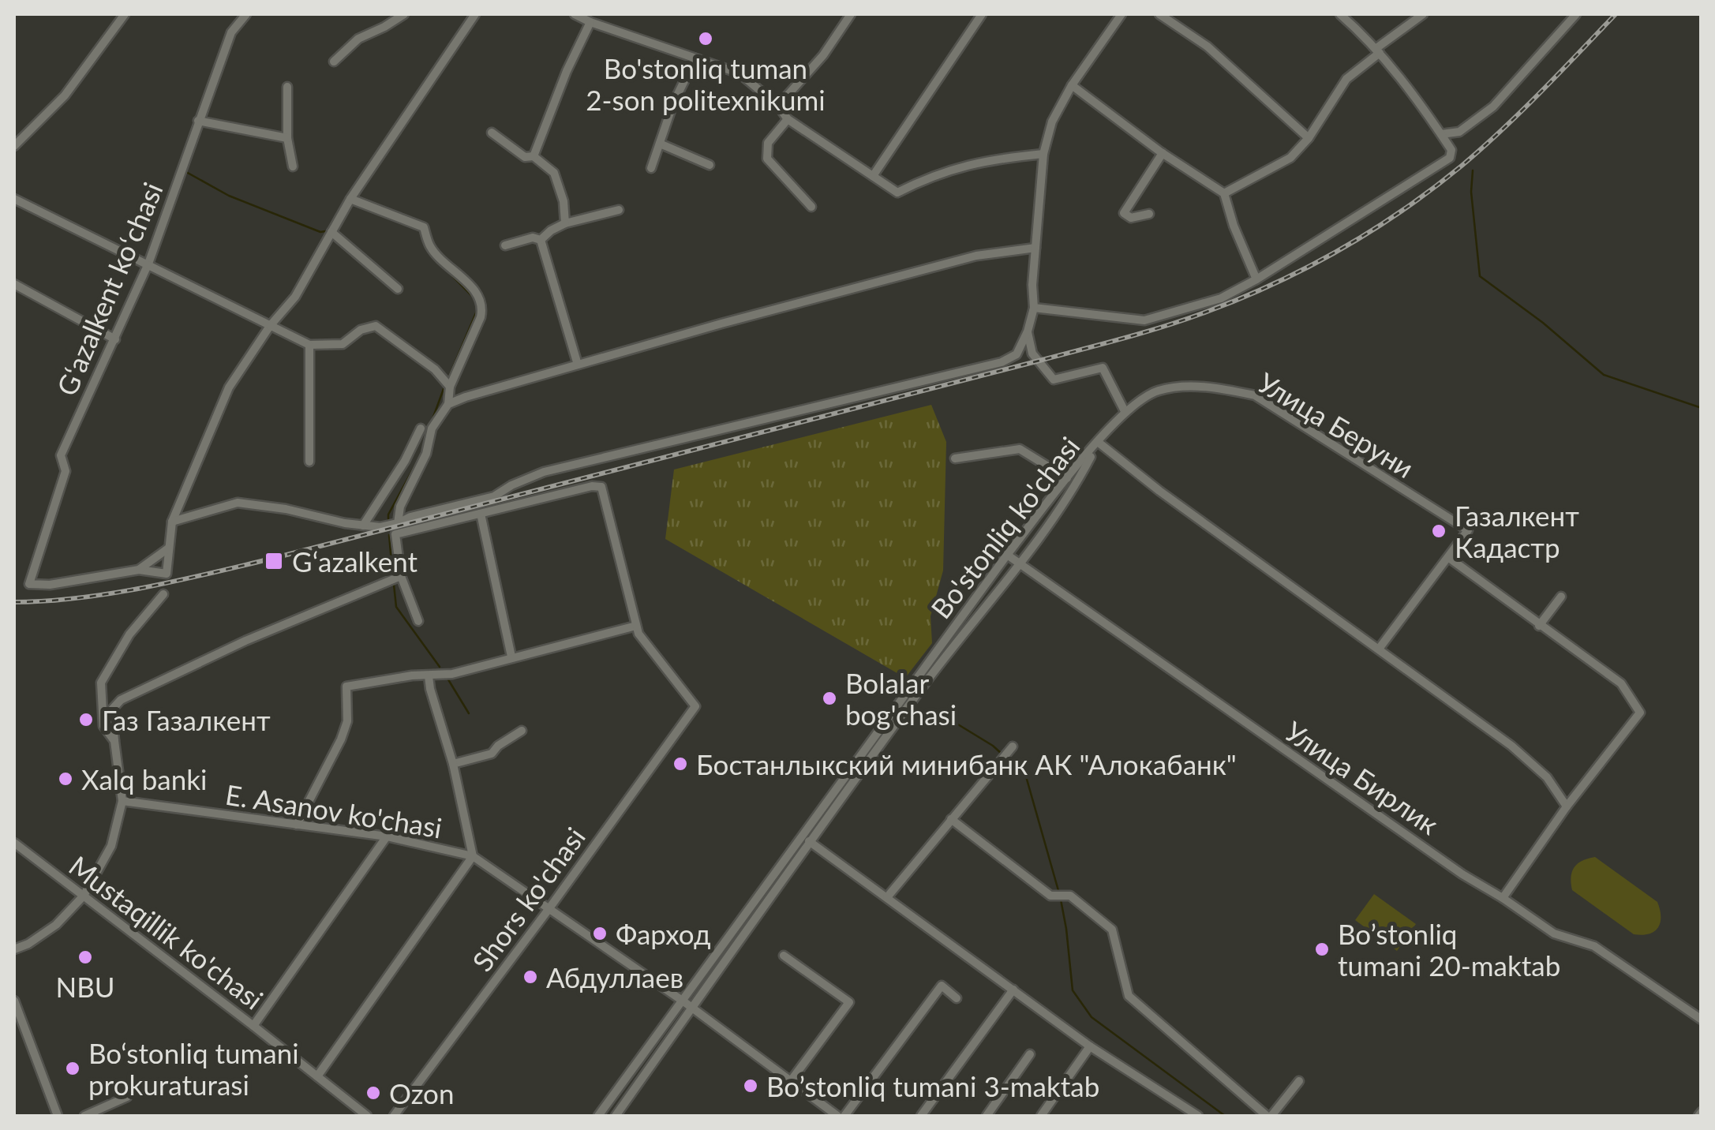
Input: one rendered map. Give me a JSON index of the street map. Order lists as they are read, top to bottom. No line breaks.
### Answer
{"streets":{"street":["Gʻazalkent koʻchasi","Улица Беруни","Bo'stonliq ko'chasi","Улица Бирлик","E. Asanov ko'chasi","Shors ko'chasi","Mustaqillik ko'chasi"]},"crossings":[["Улица Беруни","Bo'stonliq ko'chasi"],["Bo'stonliq ko'chasi","Улица Бирлик"],["Bo'stonliq ko'chasi","E. Asanov ko'chasi"],["E. Asanov ko'chasi","Shors ko'chasi"]],"places":{"other":["Bo'stonliq tuman 2-son politexnikumi","Газалкент Кадастр","Bolalar bog'chasi","Газ Газалкент","Бостанлыкский минибанк АК \"Алокабанк\"","Xalq banki","Фарход","Bo’stonliq tumani 20-maktab","NBU","Абдуллаев","Bo‘stonliq tumani prokuraturasi","Bo’stonliq tumani 3-maktab","Ozon"],"transit":["Gʻazalkent"]}}
